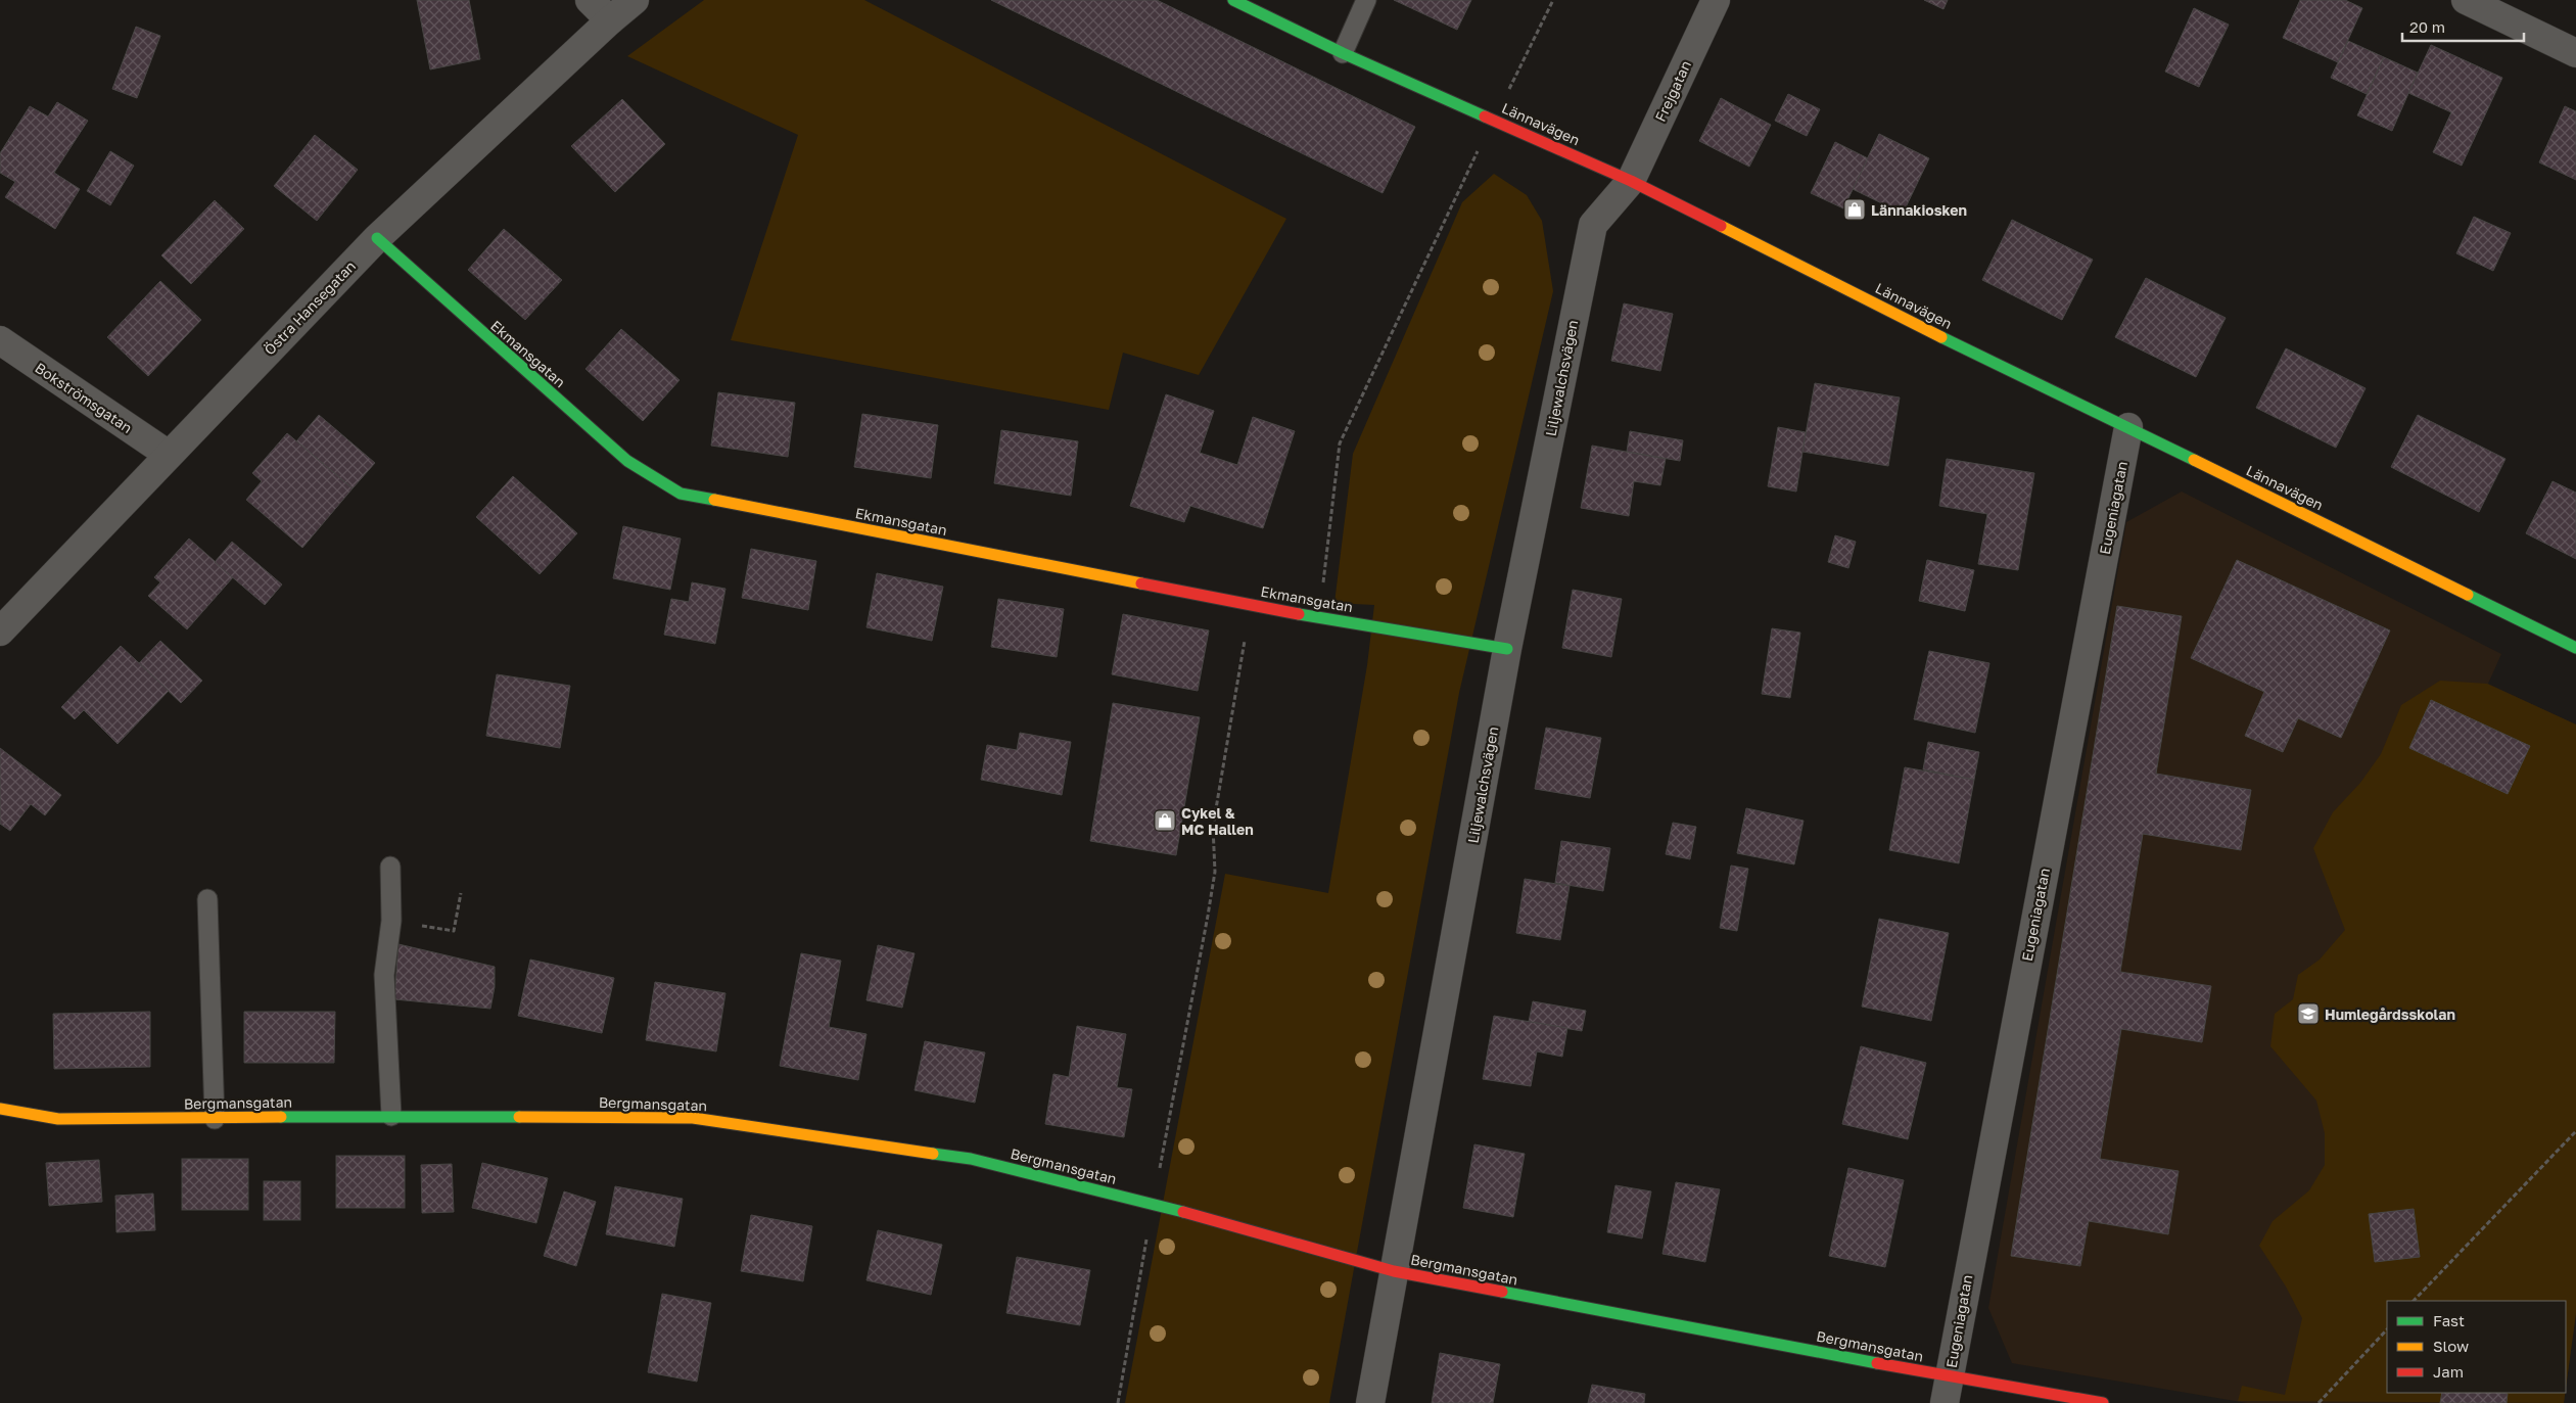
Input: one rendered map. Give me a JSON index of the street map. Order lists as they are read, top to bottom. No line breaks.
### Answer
{"streets":{"street":["Frejgatan","Lännavägen","Östra Hansegatan","Ekmansgatan","Liljewalchsvägen","Bokströmsgatan","Eugeniagatan","Bergmansgatan"]},"crossings":[["Frejgatan","Lännavägen"],["Frejgatan","Liljewalchsvägen"],["Lännavägen","Liljewalchsvägen"],["Lännavägen","Eugeniagatan"],["Östra Hansegatan","Ekmansgatan"],["Östra Hansegatan","Bokströmsgatan"],["Ekmansgatan","Liljewalchsvägen"],["Liljewalchsvägen","Bergmansgatan"],["Eugeniagatan","Bergmansgatan"]],"places":{"shop":["Lännakiosken","Cykel & MC Hallen"],"school or university":["Humlegårdsskolan"]},"legend":["Fast","Slow","Jam"],"scale_bar":"20 m"}
